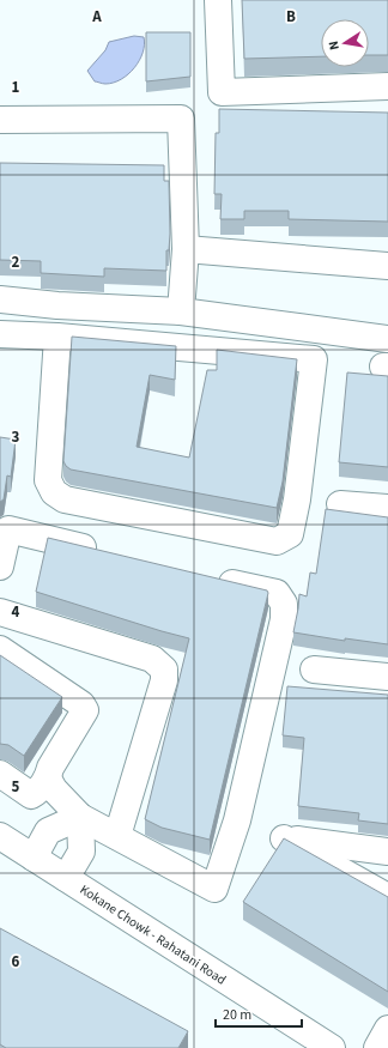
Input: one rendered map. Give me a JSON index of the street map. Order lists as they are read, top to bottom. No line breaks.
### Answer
{"streets":{"street":["Kokane Chowk - Rahatani Road"]},"scale_bar":"20 m","north":"left","grid":{"columns":["A","B"],"rows":["1","2","3","4","5","6"]}}
